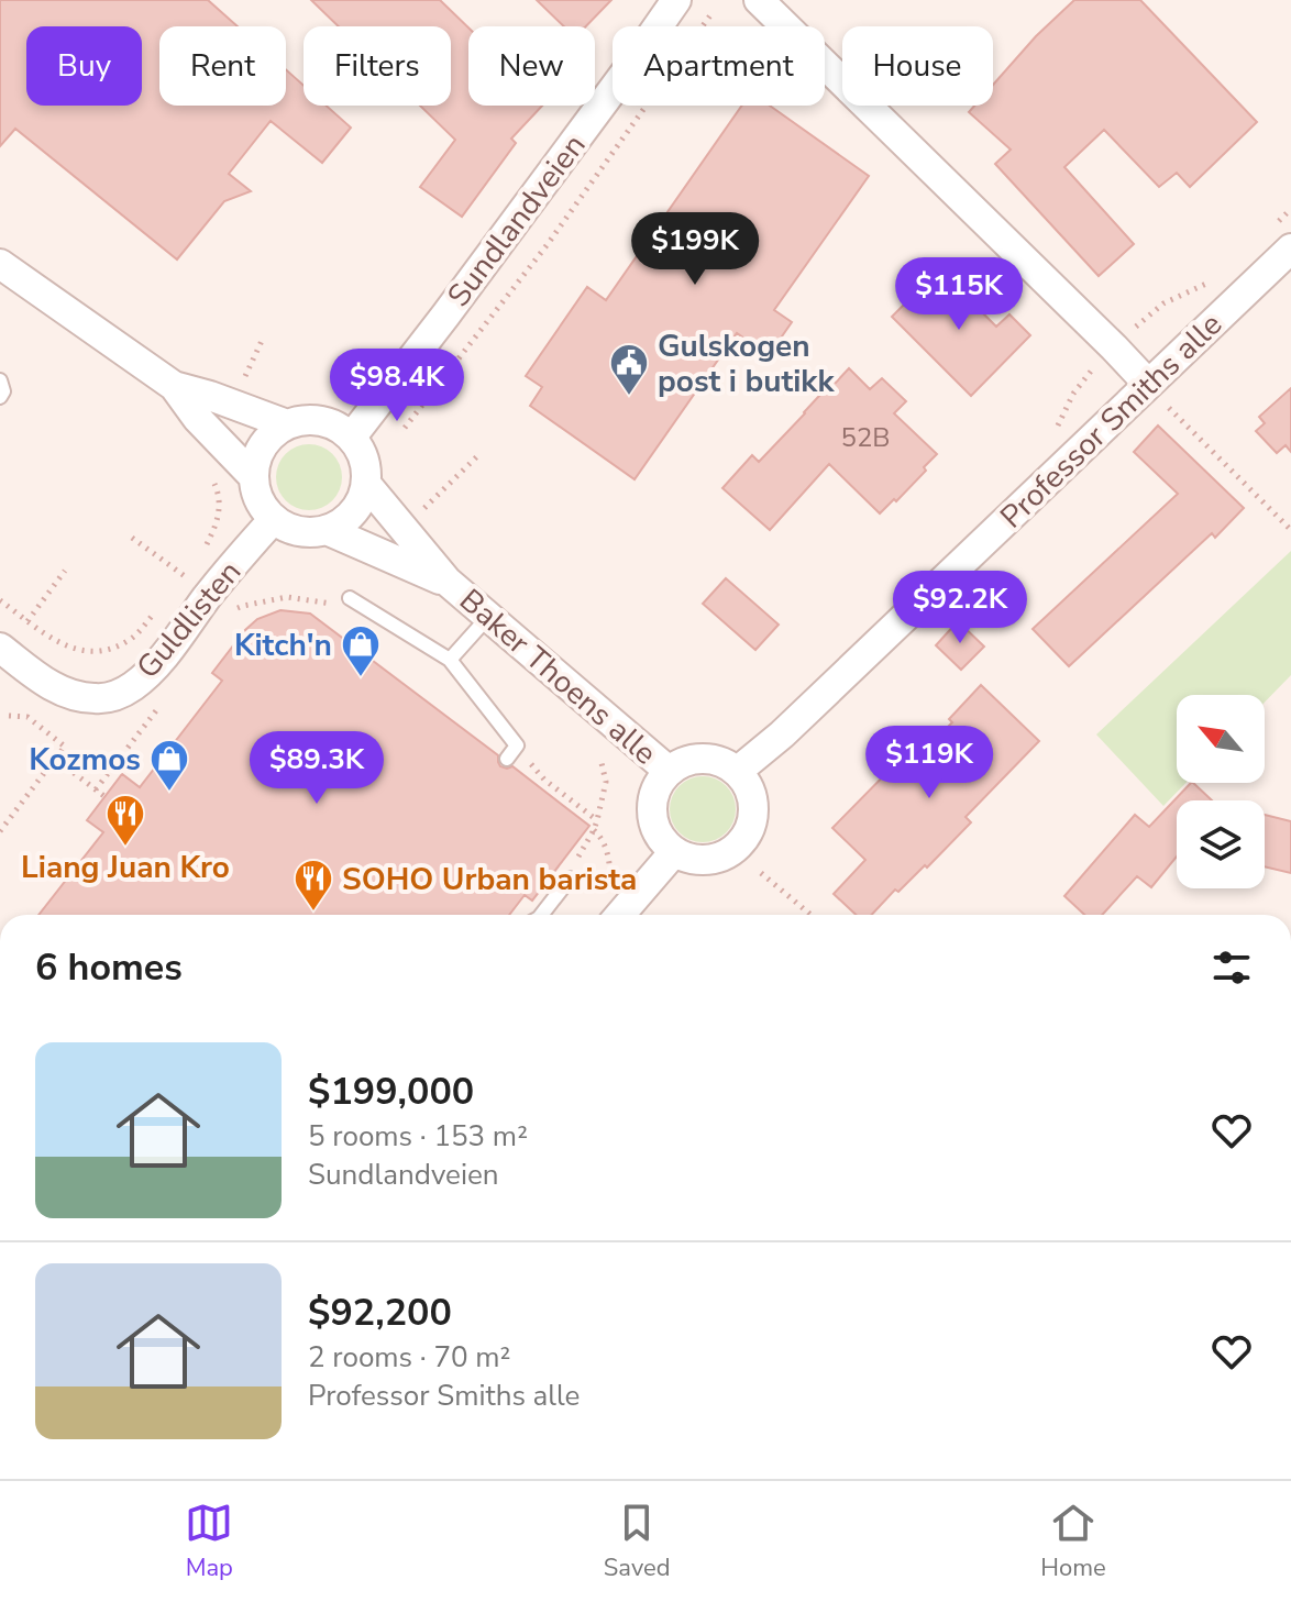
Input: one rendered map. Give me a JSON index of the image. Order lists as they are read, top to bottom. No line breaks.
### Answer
{"streets":{"street":["Sundlandveien","Professor Smiths alle","Guldlisten","Baker Thoens alle"]},"crossings":[["Sundlandveien","Guldlisten"],["Sundlandveien","Baker Thoens alle"],["Professor Smiths alle","Baker Thoens alle"],["Guldlisten","Baker Thoens alle"]],"places":{"public building":["Gulskogen post i butikk"],"shop":["Kitch'n","Kozmos"],"restaurant":["Liang Juan Kro","SOHO Urban barista"]},"house_numbers":["52B"],"north":"top left","page":{"chip":["Buy","Rent","Filters","New","Apartment","House"],"price":["$199K","$115K","$98.4K","$92.2K","$119K","$89.3K"],"heading":"6 homes","list":[{"name":"$199,000","note":"5 rooms · 153 m² · Sundlandveien"},{"name":"$92,200","note":"2 rooms · 70 m² · Professor Smiths alle"}],"tabs":["Map","Saved","Home"]}}
